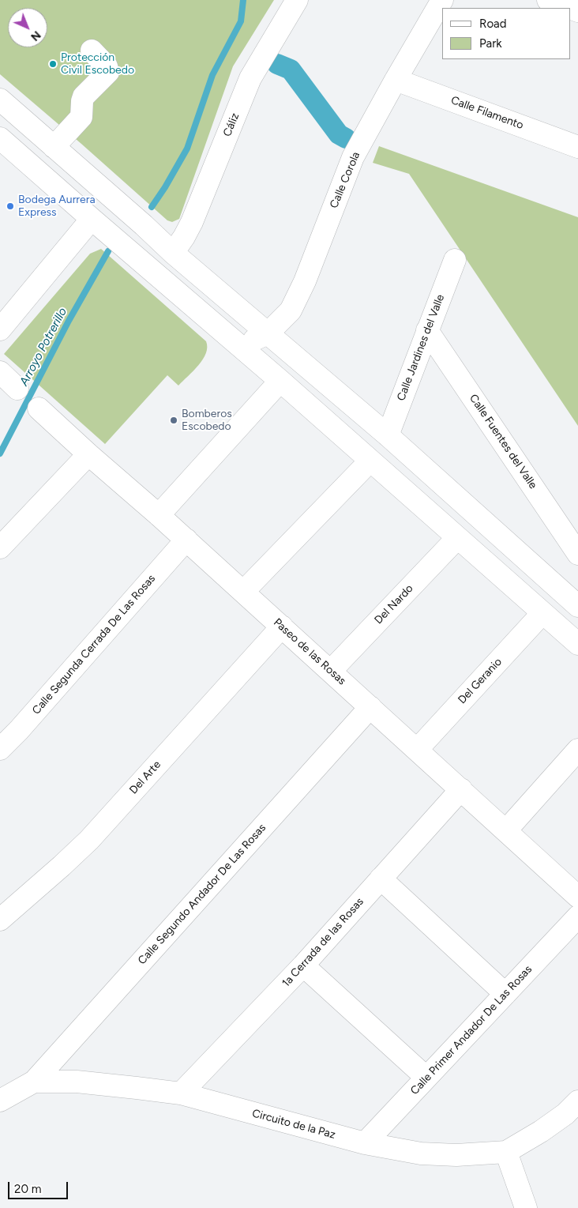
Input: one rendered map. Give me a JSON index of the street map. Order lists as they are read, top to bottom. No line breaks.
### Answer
{"streets":{"street":["Calle Filamento","Cáliz","Calle Corola","Calle Jardines del Valle","Calle Fuentes del Valle","Del Nardo","Calle Segunda Cerrada De Las Rosas","Paseo de las Rosas","Del Geranio","Del Arte","Calle Segundo Andador De Las Rosas","1a Cerrada de las Rosas","Calle Primer Andador De Las Rosas","Circuito de la Paz"]},"crossings":[["Calle Filamento","Calle Corola"],["Calle Jardines del Valle","Calle Fuentes del Valle"],["Del Nardo","Paseo de las Rosas"],["Calle Segunda Cerrada De Las Rosas","Paseo de las Rosas"],["Paseo de las Rosas","Del Geranio"],["Paseo de las Rosas","Del Arte"],["Paseo de las Rosas","Calle Segundo Andador De Las Rosas"],["Paseo de las Rosas","1a Cerrada de las Rosas"],["Calle Segundo Andador De Las Rosas","Circuito de la Paz"],["1a Cerrada de las Rosas","Circuito de la Paz"],["Calle Primer Andador De Las Rosas","Circuito de la Paz"]],"water":["Arroyo Potrerillo"],"places":["Protección Civil Escobedo","Bodega Aurrera Express","Bomberos Escobedo"],"legend":["Road","Park"],"scale_bar":"20 m","north":"bottom right"}
